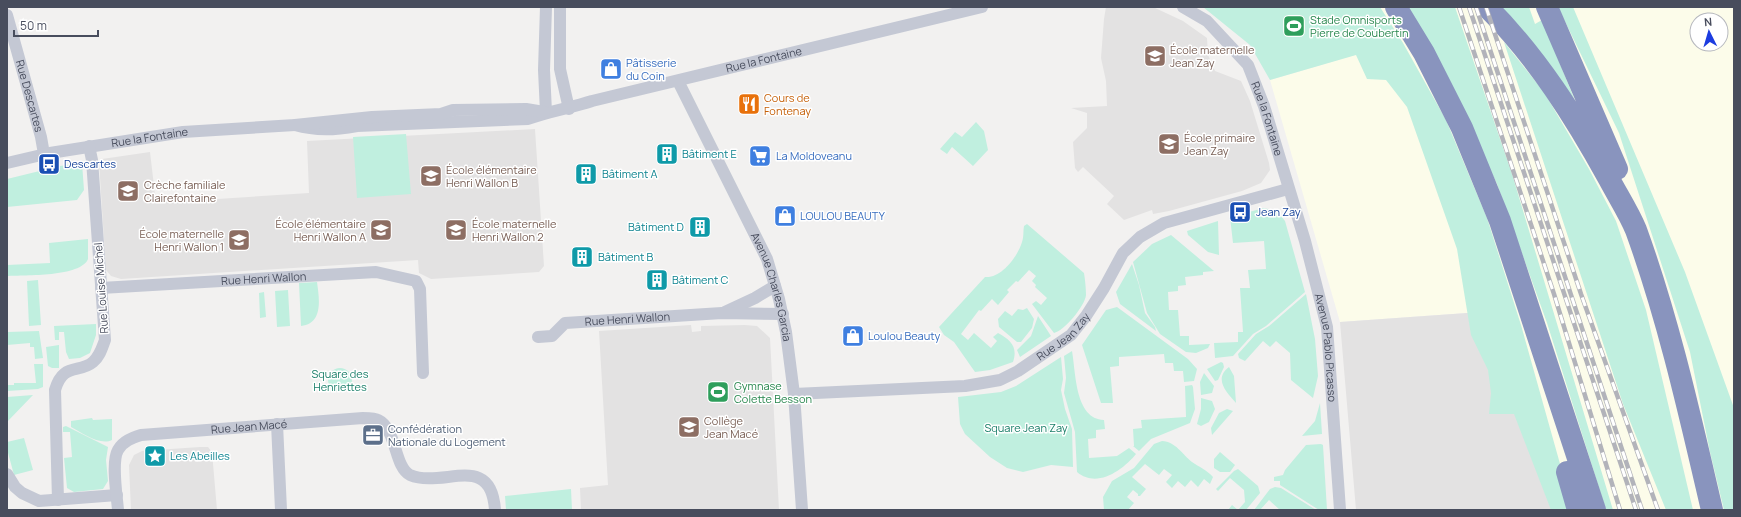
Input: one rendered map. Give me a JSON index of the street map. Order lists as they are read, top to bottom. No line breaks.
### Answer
{"streets":{"street":["Rue la Fontaine","Rue Descartes","Rue Henri Wallon","Avenue Charles Garcia","Rue Louise Michel","Rue Jean Zay","Avenue Pablo Picasso","Rue Jean Macé"]},"crossings":[["Rue la Fontaine","Rue Descartes"],["Rue la Fontaine","Avenue Charles Garcia"],["Rue la Fontaine","Rue Louise Michel"],["Rue la Fontaine","Rue Jean Zay"],["Rue la Fontaine","Avenue Pablo Picasso"],["Rue Henri Wallon","Avenue Charles Garcia"],["Rue Henri Wallon","Rue Louise Michel"],["Avenue Charles Garcia","Rue Jean Zay"],["Rue Jean Zay","Avenue Pablo Picasso"]],"parks":["Square des Henriettes","Square Jean Zay"],"places":{"sports":["Stade Omnisports Pierre de Coubertin","Gymnase Colette Besson"],"school or university":["École maternelle Jean Zay","École primaire Jean Zay","École élémentaire Henri Wallon B","Crèche familiale Clairefontaine","École élémentaire Henri Wallon A","École maternelle Henri Wallon 2","École maternelle Henri Wallon 1","Collège Jean Macé"],"shop":["Pâtisserie du Coin","LOULOU BEAUTY","Loulou Beauty"],"restaurant":["Cours de Fontenay"],"building":["Bâtiment E","Bâtiment A","Bâtiment D","Bâtiment B","Bâtiment C"],"supermarket":["La Moldoveanu"],"bus stop":["Descartes","Jean Zay"],"office":["Confédération Nationale du Logement"],"place":["Les Abeilles"]},"scale_bar":"50 m","north":"top"}
